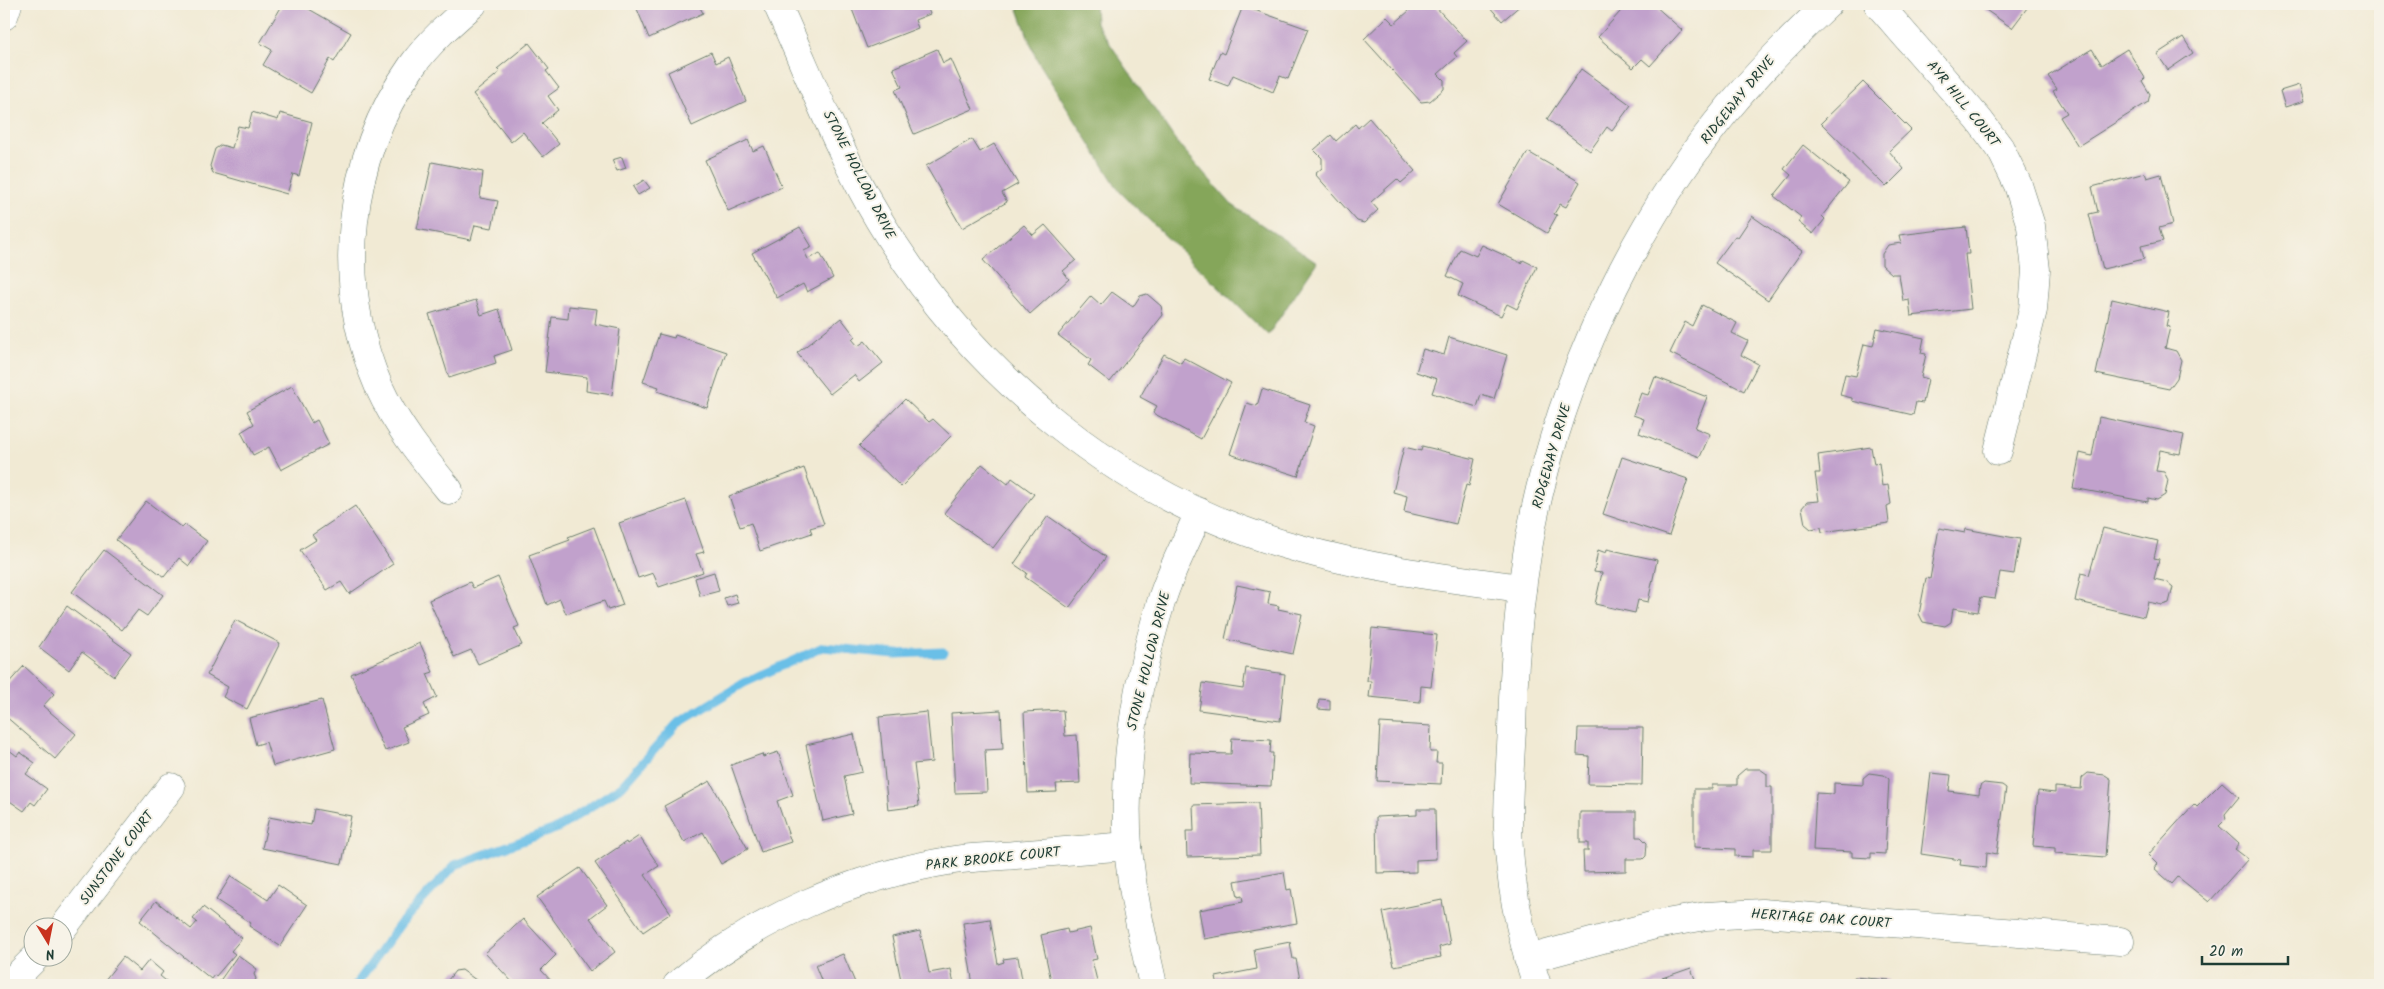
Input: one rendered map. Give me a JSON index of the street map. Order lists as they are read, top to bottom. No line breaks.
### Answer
{"streets":{"street":["RIDGEWAY DRIVE","AYR HILL COURT","STONE HOLLOW DRIVE","SUNSTONE COURT","PARK BROOKE COURT","HERITAGE OAK COURT"]},"crossings":[["RIDGEWAY DRIVE","STONE HOLLOW DRIVE"],["RIDGEWAY DRIVE","HERITAGE OAK COURT"],["STONE HOLLOW DRIVE","PARK BROOKE COURT"]],"scale_bar":"20 m","north":"bottom"}
